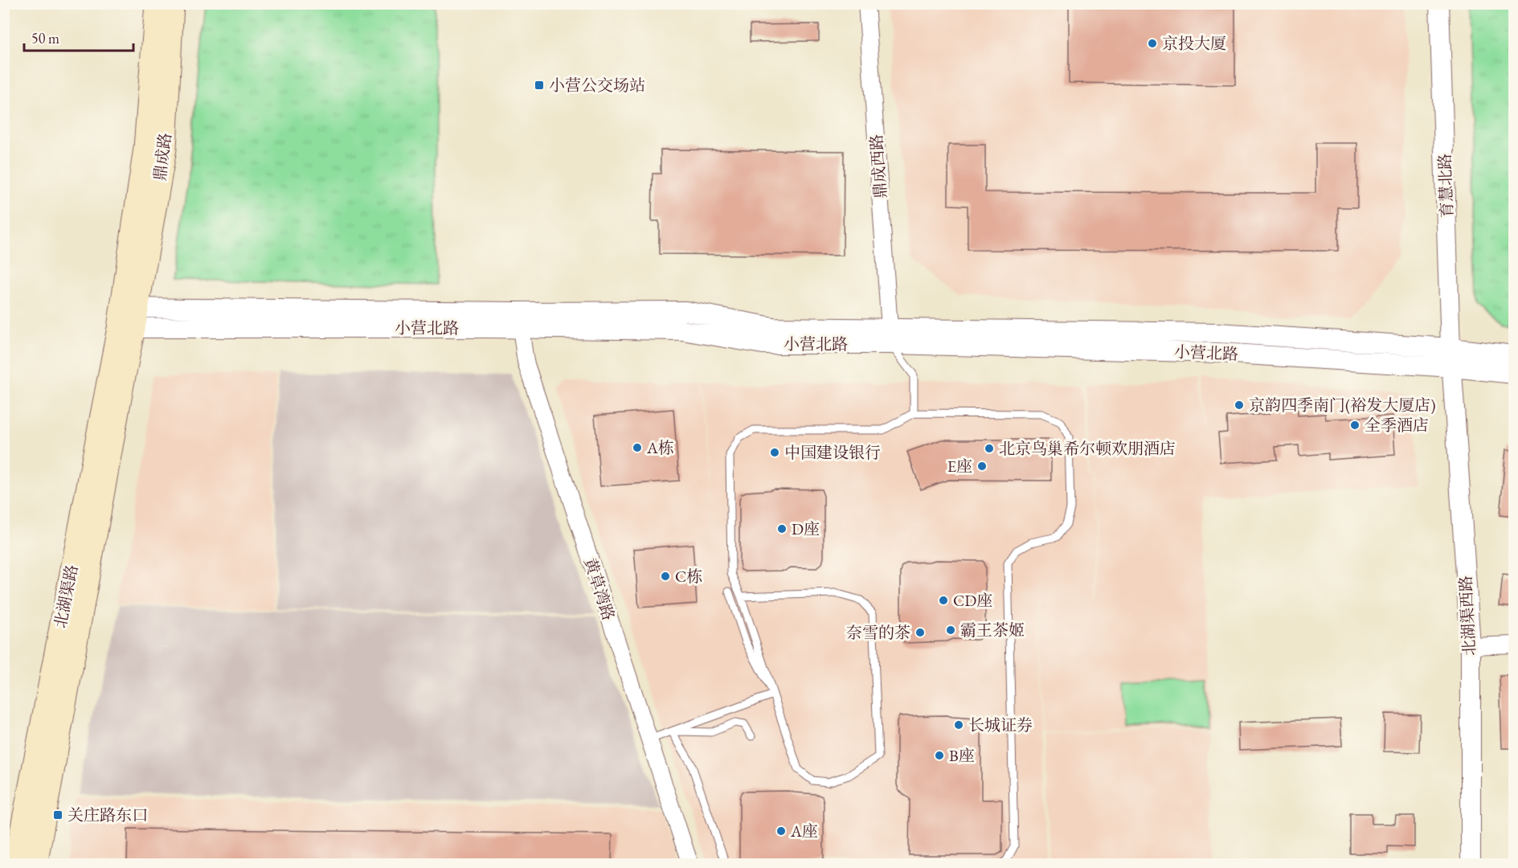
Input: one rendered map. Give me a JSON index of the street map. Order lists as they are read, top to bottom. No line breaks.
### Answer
{"streets":{"main road":["鼎成路","北湖渠路"],"street":["鼎成西路","育慧北路","小营北路","黄草湾路","北湖渠西路"]},"crossings":[["鼎成路","小营北路"],["鼎成路","北湖渠路"],["鼎成西路","小营北路"],["育慧北路","小营北路"],["育慧北路","北湖渠西路"],["小营北路","黄草湾路"],["小营北路","北湖渠路"],["小营北路","北湖渠西路"]],"places":{"other":["京投大厦","京韵四季南门(裕发大厦店)","全季酒店","A栋","北京鸟巢希尔顿欢朋酒店","中国建设银行","E座","D座","C栋","CD座","霸王茶姬","奈雪的茶","长城证券","B座","A座"],"transit":["小营公交场站","关庄路东口"]},"scale_bar":"50 m"}
